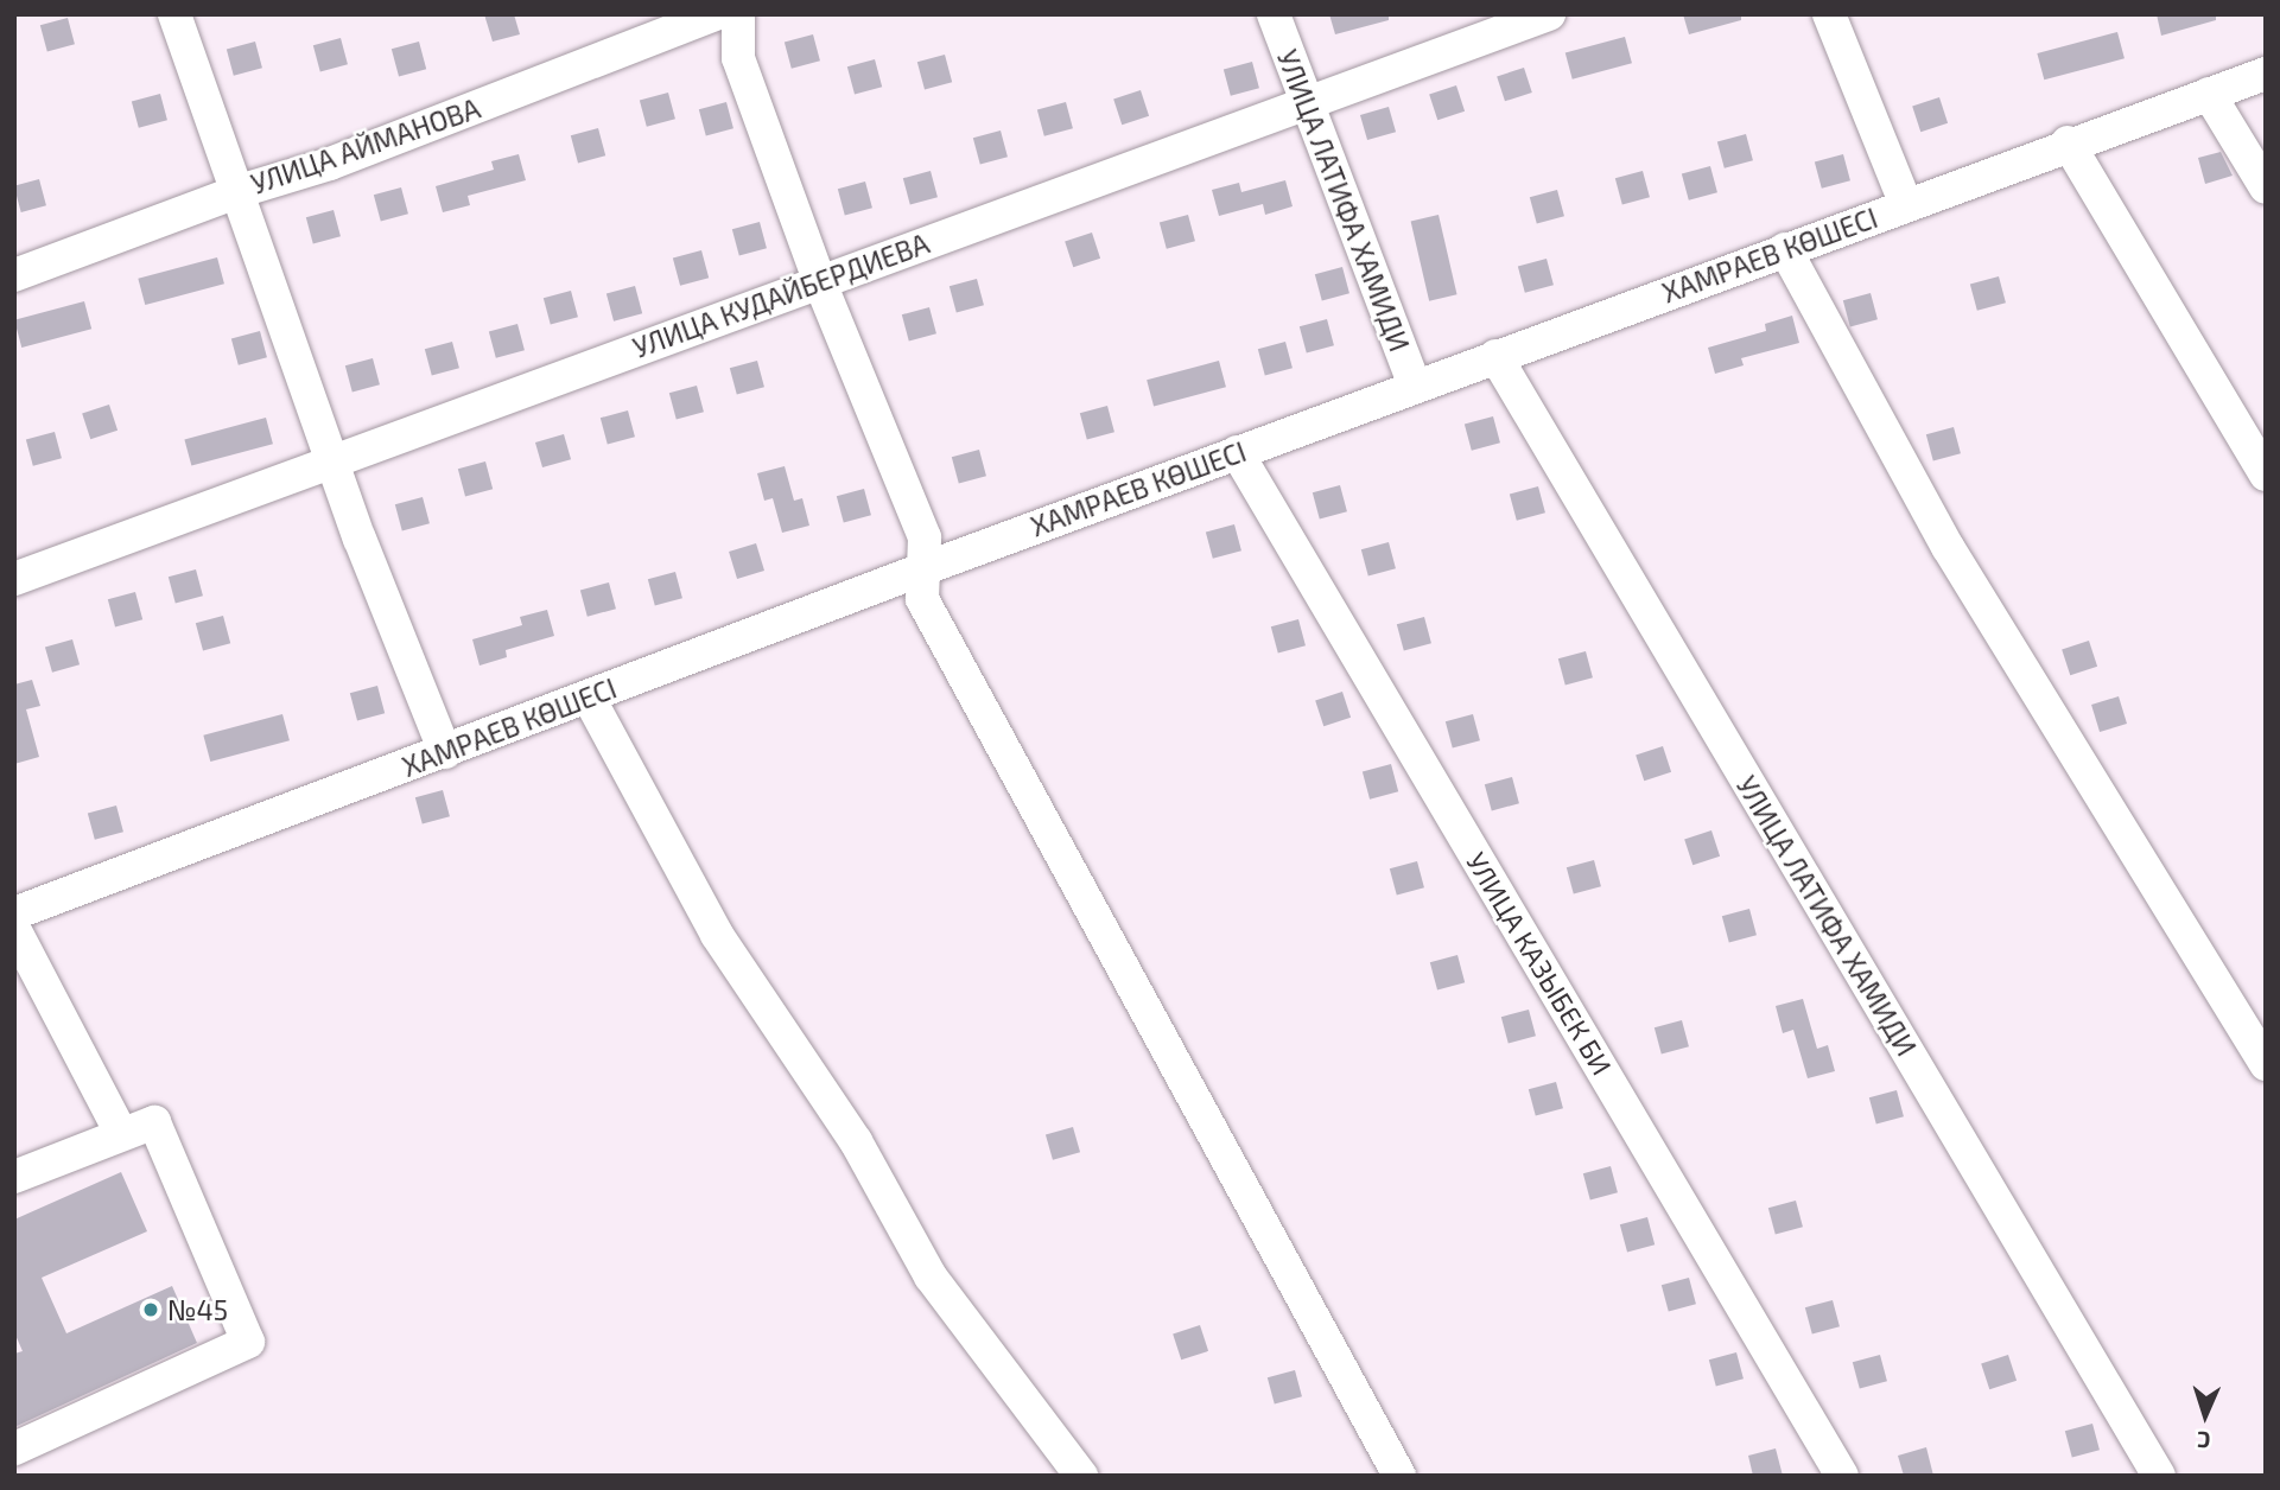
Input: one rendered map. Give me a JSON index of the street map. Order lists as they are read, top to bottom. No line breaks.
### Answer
{"streets":{"street":["УЛИЦА АЙМАНОВА","УЛИЦА ЛАТИФА ХАМИДИ","ХАМРАЕВ КӨШЕСІ","УЛИЦА КУДАЙБЕРДИЕВА","УЛИЦА КАЗЫБЕК БИ"]},"crossings":[["УЛИЦА ЛАТИФА ХАМИДИ","ХАМРАЕВ КӨШЕСІ"],["УЛИЦА ЛАТИФА ХАМИДИ","УЛИЦА КУДАЙБЕРДИЕВА"],["ХАМРАЕВ КӨШЕСІ","УЛИЦА КАЗЫБЕК БИ"]],"places":["№45"],"north":"bottom"}
